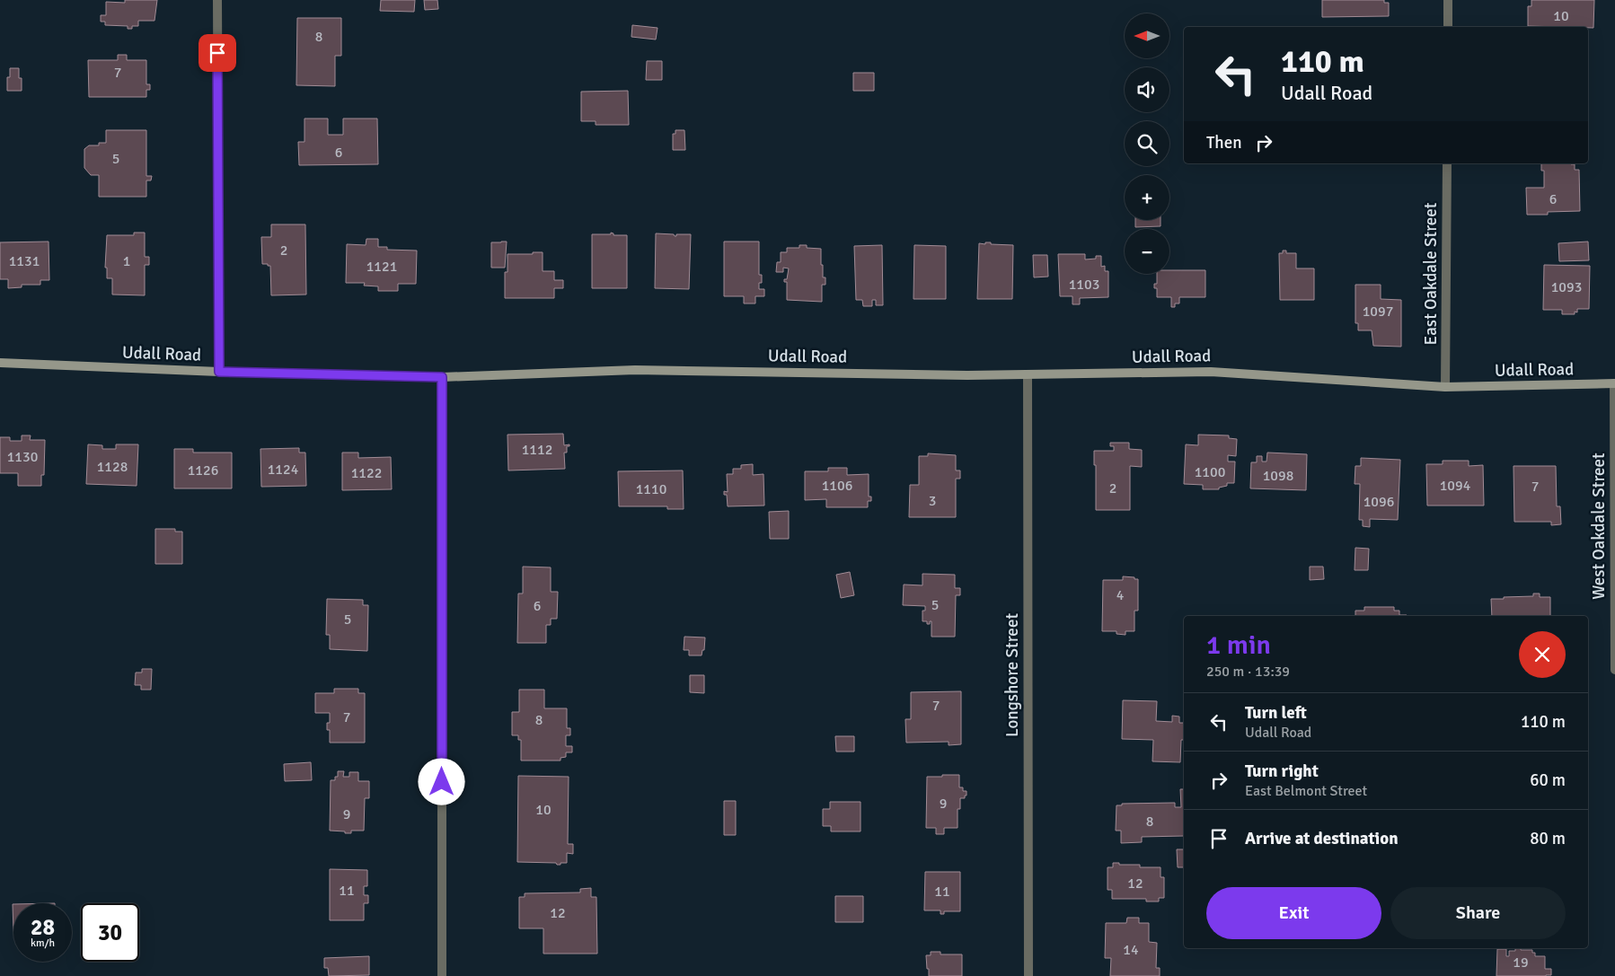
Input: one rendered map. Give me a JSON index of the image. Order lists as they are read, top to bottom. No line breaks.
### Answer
{"streets":{"street":["East Oakdale Street","Udall Road","West Oakdale Street","Longshore Street"]},"crossings":[["East Oakdale Street","Udall Road"],["Udall Road","West Oakdale Street"],["Udall Road","Longshore Street"]],"house_numbers":["10","8","7","6","5","6","2","1131","1","1121","1103","1093","1097","1112","1130","1128","1124","1126","1100","1122","1098","1106","1094","7","2","1110","3","1096","4","5","6","5","7","7","8","9","10","9","8","12","11","11","12","14","19"],"north":"left","page":{"map_buttons":["+","−"],"turn":["110 m","Udall Road"],"then":"Then","heading":["1 min","250 m · 13:39"],"list":[{"name":"Turn left","note":"Udall Road","value":"110 m"},{"name":"Turn right","note":"East Belmont Street","value":"60 m"},{"name":"Arrive at destination","value":"80 m"}],"buttons":["Exit","Share"],"speed":"28 km/h","limit":"30"}}
